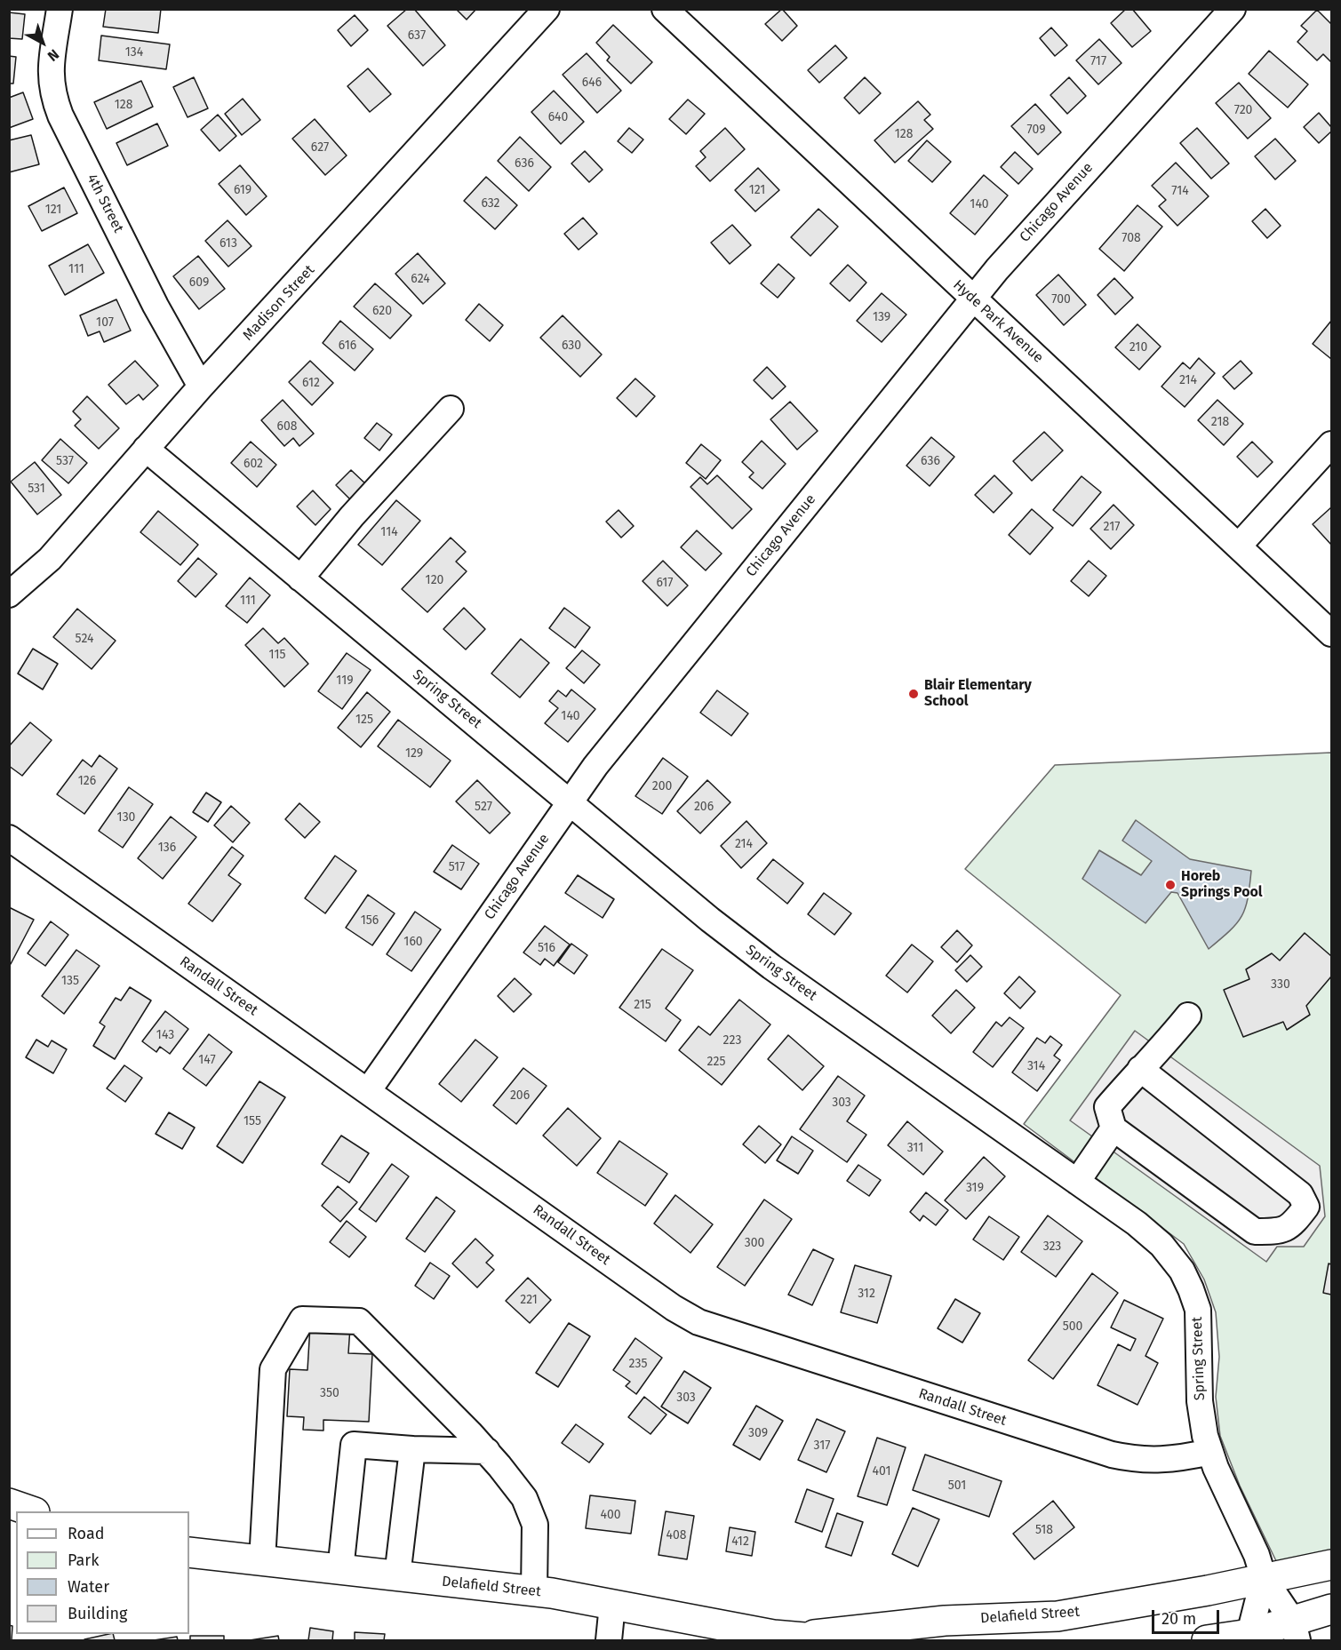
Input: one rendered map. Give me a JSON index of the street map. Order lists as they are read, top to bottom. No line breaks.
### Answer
{"streets":{"main road":["Delafield Street"],"street":["Chicago Avenue","4th Street","Madison Street","Hyde Park Avenue","Spring Street","Randall Street"]},"crossings":[["Chicago Avenue","Hyde Park Avenue"],["Chicago Avenue","Spring Street"],["Chicago Avenue","Randall Street"],["4th Street","Madison Street"],["Madison Street","Spring Street"],["Spring Street","Randall Street"],["Spring Street","Delafield Street"]],"places":["Blair Elementary School","Horeb Springs Pool"],"house_numbers":["637","134","717","646","128","720","640","709","128","627","636","619","121","714","632","140","121","708","613","111","624","609","700","620","139","107","616","630","210","214","612","218","608","537","636","602","531","217","114","120","617","111","524","115","119","140","125","129","126","200","527","206","130","214","136","517","156","160","516","135","330","215","143","223","147","225","314","206","303","155","311","319","300","323","312","221","500","235","350","303","309","317","401","501","400","518","408","412"],"legend":["Road","Park","Water","Building"],"scale_bar":"20 m","north":"bottom right"}
